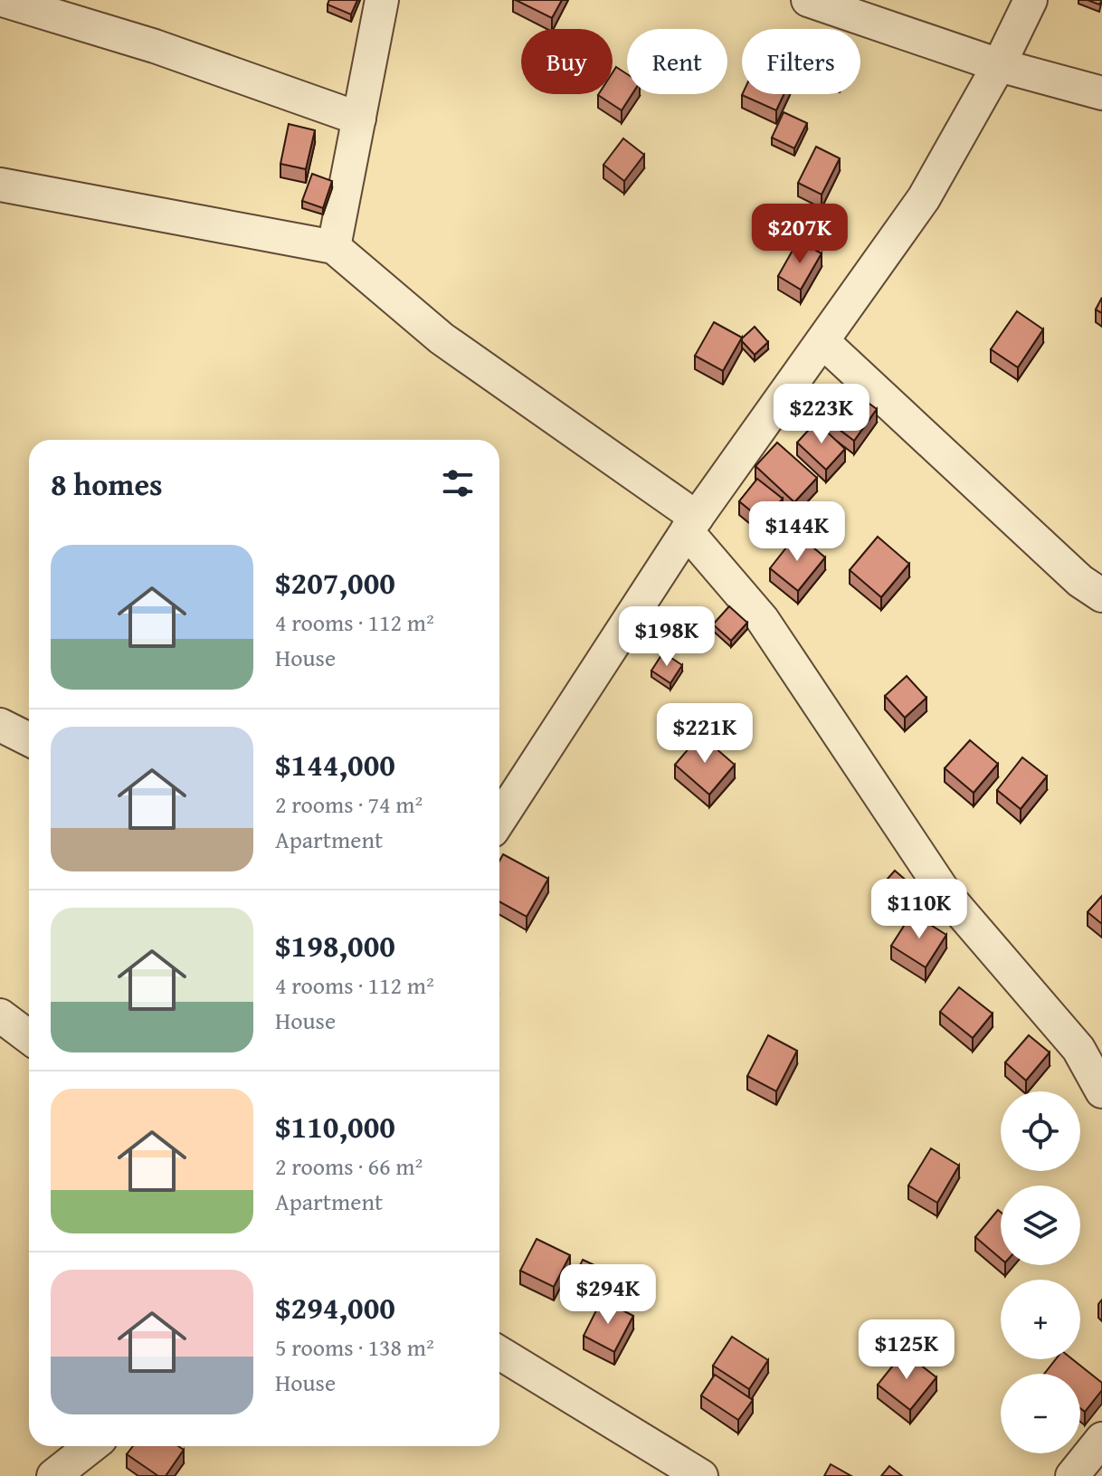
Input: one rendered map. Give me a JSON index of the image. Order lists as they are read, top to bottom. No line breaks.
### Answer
{"page":{"chip":["Buy","Rent","Filters"],"price":["$207K","$223K","$144K","$198K","$221K","$110K","$294K","$125K"],"heading":"8 homes","list":[{"name":"$207,000","note":"4 rooms · 112 m² · House"},{"name":"$144,000","note":"2 rooms · 74 m² · Apartment"},{"name":"$198,000","note":"4 rooms · 112 m² · House"},{"name":"$110,000","note":"2 rooms · 66 m² · Apartment"},{"name":"$294,000","note":"5 rooms · 138 m² · House"}],"map_buttons":["+","−"]}}
